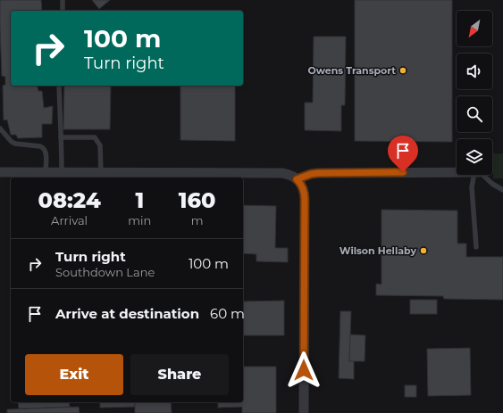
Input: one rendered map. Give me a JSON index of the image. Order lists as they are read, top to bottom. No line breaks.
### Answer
{"places":["Owens Transport","Wilson Hellaby"],"north":"bottom left","page":{"turn":["100 m","Turn right"],"eta":["08:24","Arrival","1","min","160","m"],"list":[{"name":"Turn right","note":"Southdown Lane","value":"100 m"},{"name":"Arrive at destination","value":"60 m"}],"buttons":["Exit","Share"]}}
